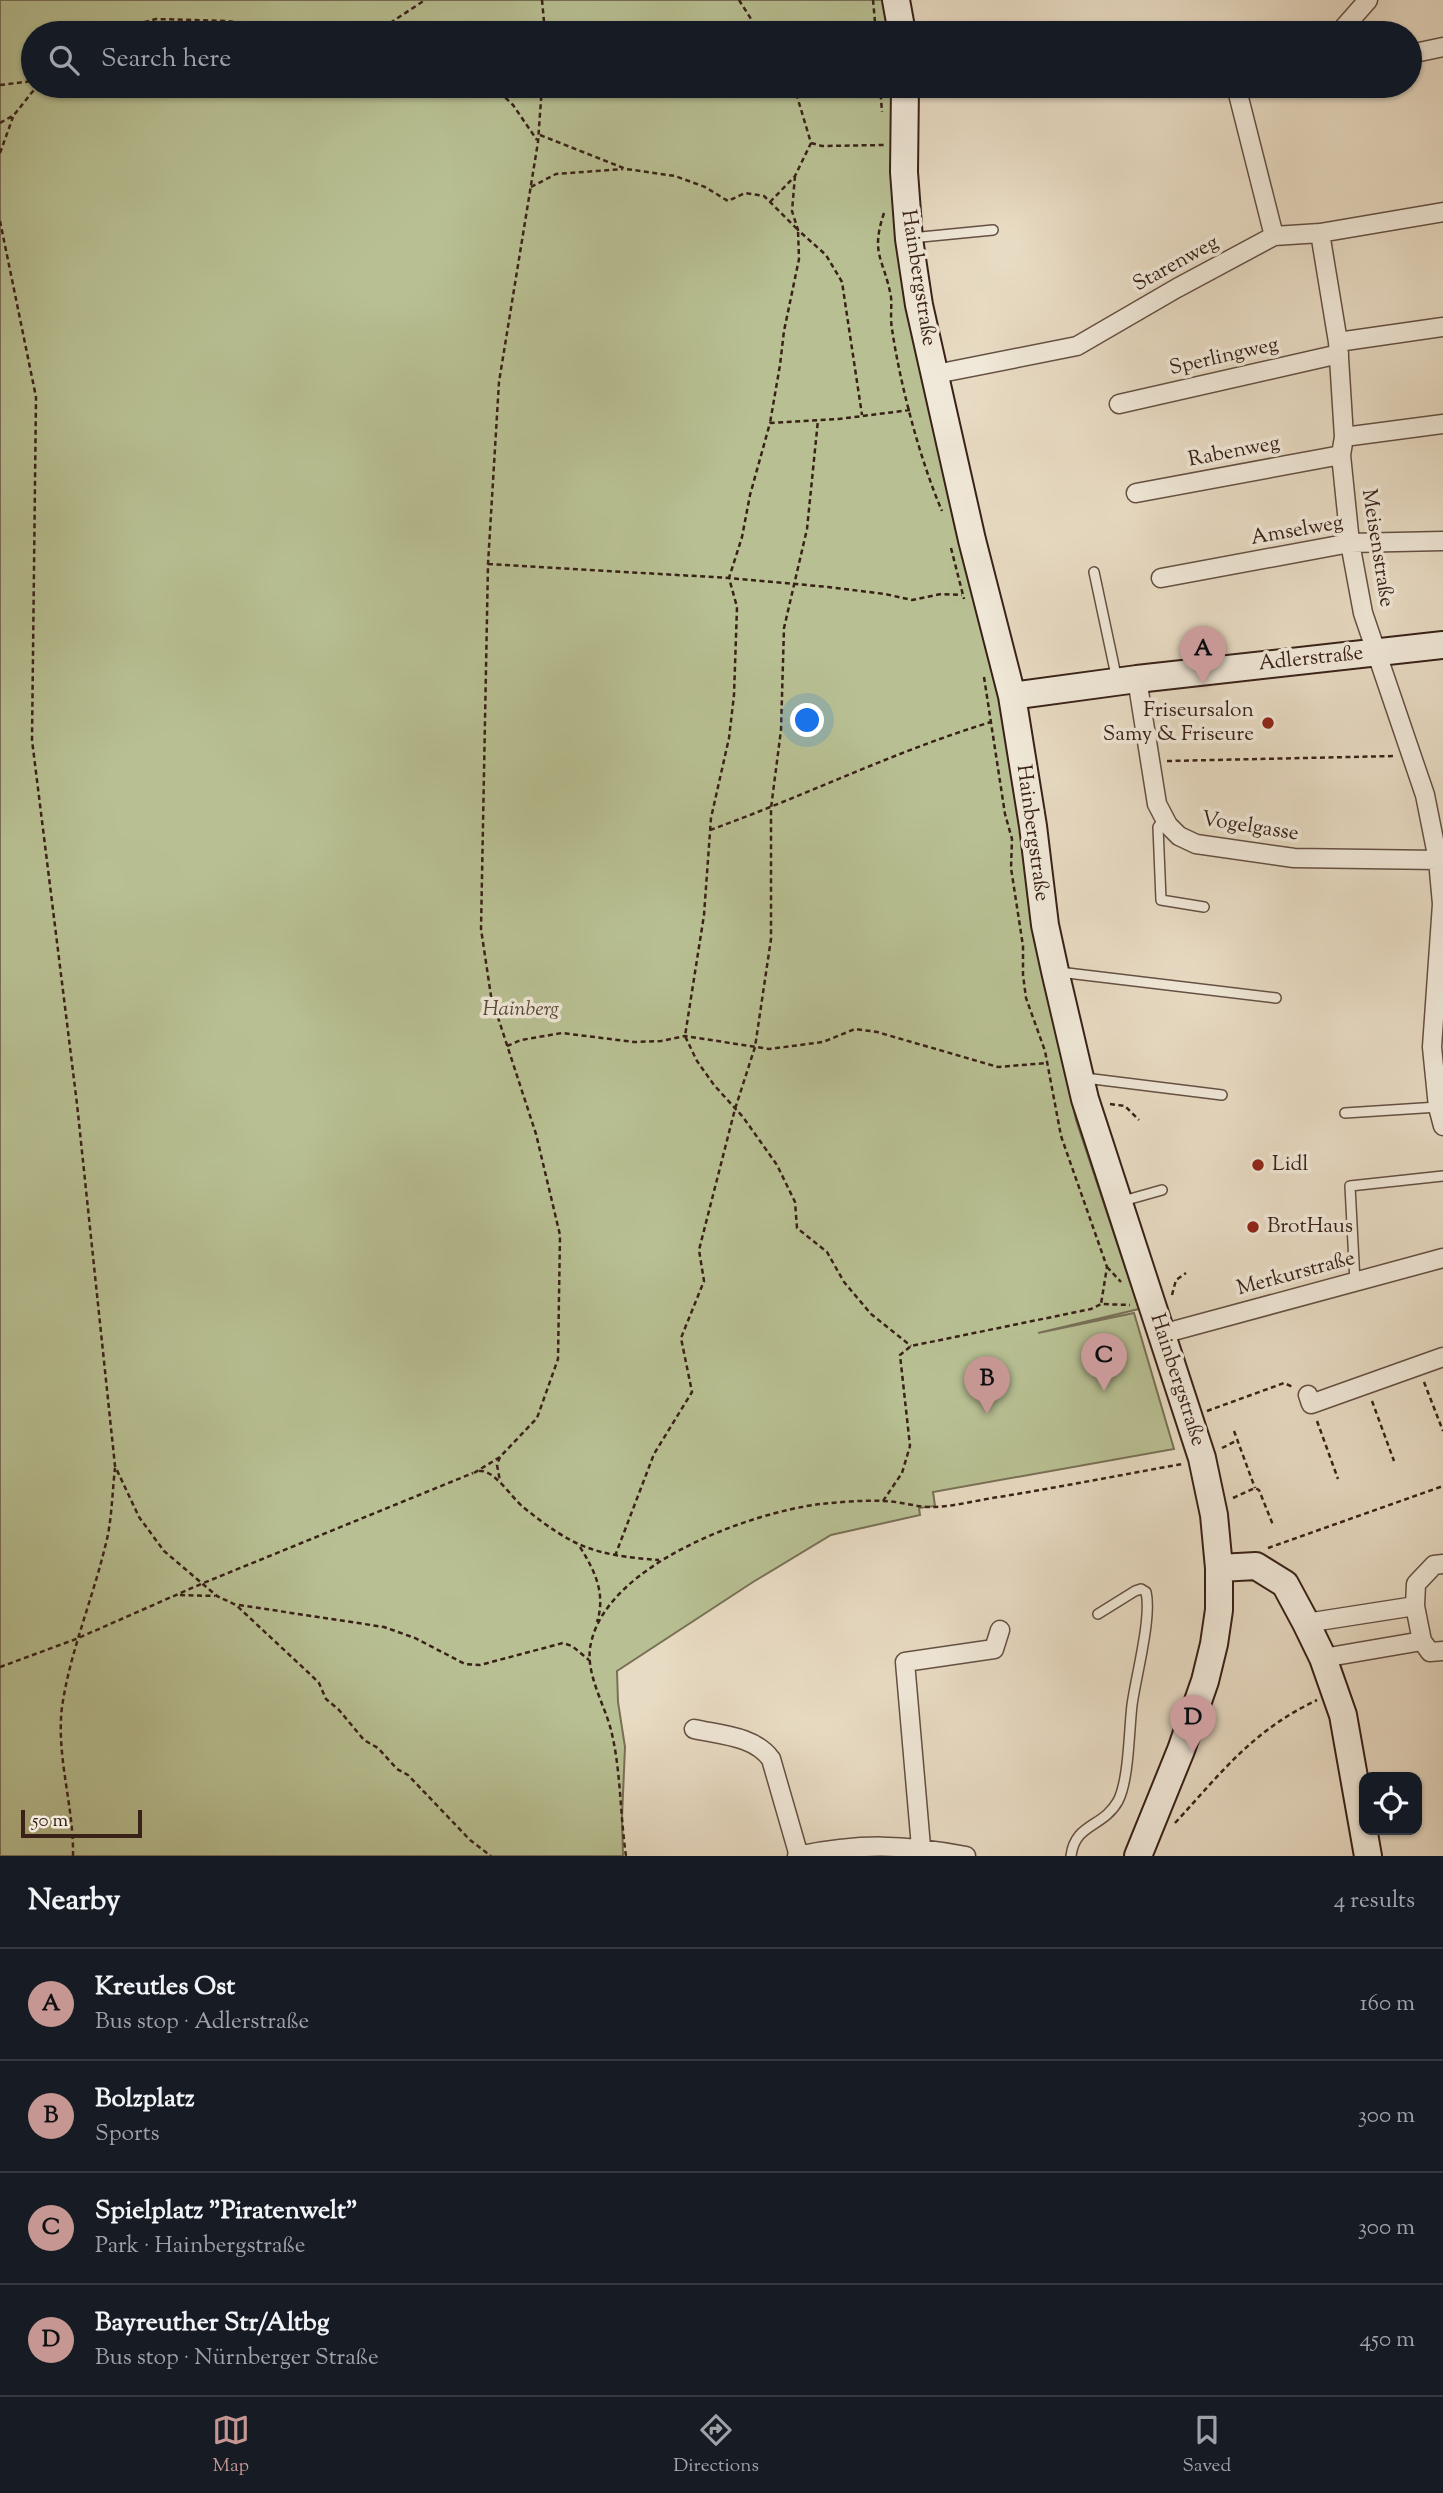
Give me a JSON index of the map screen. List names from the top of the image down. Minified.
{"streets":{"street":["Starenweg","Hainbergstraße","Sperlingweg","Rabenweg","Amselweg","Meisenstraße","Adlerstraße","Vogelgasse","Merkurstraße"]},"crossings":[["Starenweg","Hainbergstraße"],["Starenweg","Meisenstraße"],["Hainbergstraße","Adlerstraße"],["Hainbergstraße","Merkurstraße"],["Sperlingweg","Meisenstraße"],["Rabenweg","Meisenstraße"],["Amselweg","Meisenstraße"],["Meisenstraße","Adlerstraße"],["Meisenstraße","Vogelgasse"]],"parks":["Hainberg"],"places":["Friseursalon Samy & Friseure","Lidl","BrotHaus"],"scale_bar":"50 m","page":{"search":"Search here","pins":["A","C","B","D"],"scale":"50 m","heading":["Nearby","4 results"],"list":[{"mark":"A","name":"Kreutles Ost","note":"Bus stop · Adlerstraße","value":"160 m"},{"mark":"B","name":"Bolzplatz","note":"Sports","value":"300 m"},{"mark":"C","name":"Spielplatz \"Piratenwelt\"","note":"Park · Hainbergstraße","value":"300 m"},{"mark":"D","name":"Bayreuther Str/Altbg","note":"Bus stop · Nürnberger Straße","value":"450 m"}],"nav":["Map","Directions","Saved"]}}
